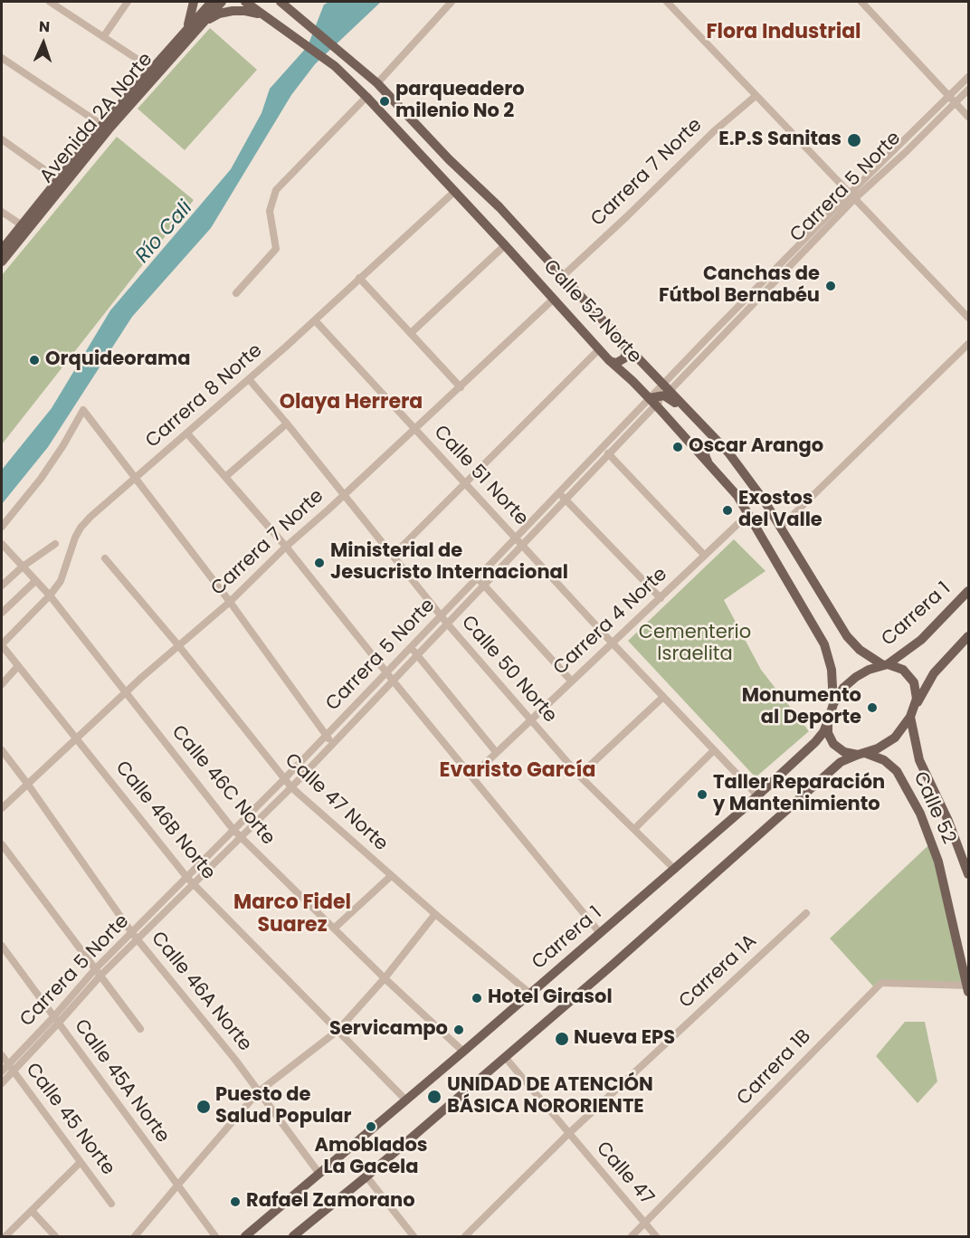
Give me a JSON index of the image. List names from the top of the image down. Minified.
{"streets":{"main road":["Avenida 2A Norte","Calle 52 Norte","Carrera 1","Calle 52"],"street":["Carrera 7 Norte","Carrera 5 Norte","Carrera 8 Norte","Calle 51 Norte","Carrera 4 Norte","Calle 50 Norte","Calle 46C Norte","Calle 47 Norte","Calle 46B Norte","Carrera 1A","Calle 46A Norte","Carrera 1B","Calle 45A Norte","Calle 45 Norte","Calle 47"]},"crossings":[["Carrera 7 Norte","Calle 52 Norte"],["Carrera 7 Norte","Calle 51 Norte"],["Carrera 7 Norte","Calle 50 Norte"],["Carrera 7 Norte","Calle 46C Norte"],["Carrera 7 Norte","Calle 47 Norte"],["Carrera 7 Norte","Calle 46B Norte"],["Carrera 7 Norte","Calle 46A Norte"],["Carrera 5 Norte","Calle 52 Norte"],["Carrera 5 Norte","Calle 51 Norte"],["Carrera 5 Norte","Calle 50 Norte"],["Carrera 5 Norte","Calle 46C Norte"],["Carrera 5 Norte","Calle 47 Norte"],["Carrera 5 Norte","Calle 46B Norte"],["Carrera 5 Norte","Calle 46A Norte"],["Carrera 5 Norte","Calle 45A Norte"],["Carrera 5 Norte","Calle 45 Norte"],["Calle 52 Norte","Carrera 8 Norte"],["Calle 52 Norte","Carrera 1"],["Calle 52 Norte","Carrera 4 Norte"],["Calle 52 Norte","Calle 52"],["Carrera 8 Norte","Calle 51 Norte"],["Carrera 8 Norte","Calle 50 Norte"],["Carrera 8 Norte","Calle 46C Norte"],["Carrera 8 Norte","Calle 46B Norte"],["Calle 51 Norte","Carrera 1"],["Calle 51 Norte","Carrera 4 Norte"],["Carrera 1","Calle 50 Norte"],["Carrera 1","Calle 46C Norte"],["Carrera 1","Calle 47 Norte"],["Carrera 1","Calle 52"],["Carrera 1","Calle 46B Norte"],["Carrera 1","Calle 46A Norte"],["Carrera 4 Norte","Calle 50 Norte"],["Calle 52","Carrera 1B"],["Carrera 1A","Calle 47"],["Carrera 1B","Calle 47"]],"districts":["Flora Industrial","Olaya Herrera","Evaristo García","Marco Fidel Suarez"],"water":["Río Cali"],"parks":["Cementerio Israelita"],"places":["parqueadero milenio No 2","E.P.S Sanitas","Canchas de Fútbol Bernabéu","Orquideorama","Oscar Arango","Exostos del Valle","Ministerial de Jesucristo Internacional","Monumento al Deporte","Taller Reparación y Mantenimiento","Hotel Girasol","Servicampo","Nueva EPS","UNIDAD DE ATENCIÓN BÁSICA NORORIENTE","Puesto de Salud Popular","Amoblados La Gacela","Rafael Zamorano"],"north":"top"}
